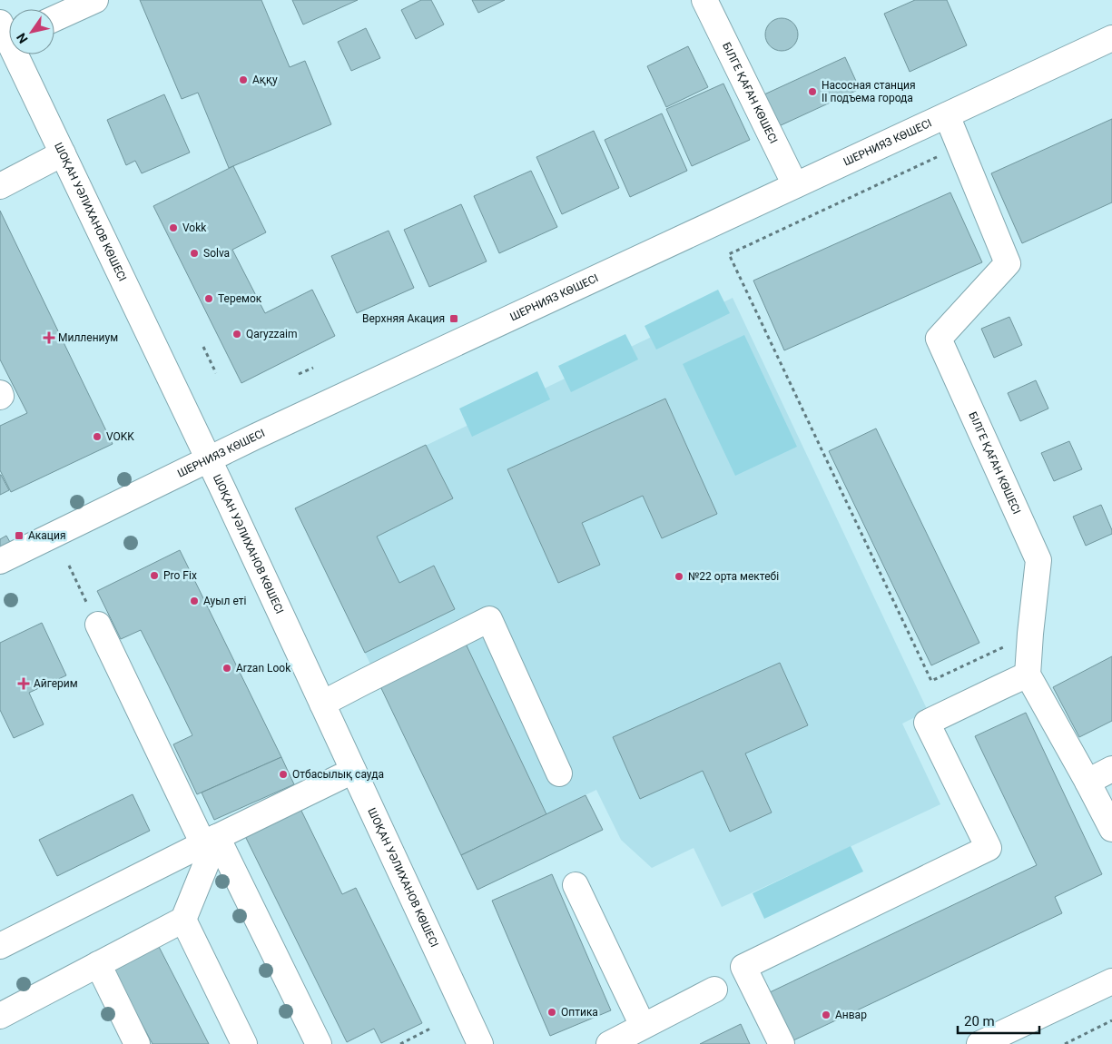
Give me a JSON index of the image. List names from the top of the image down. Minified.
{"streets":{"street":["БІЛГЕ ҚАҒАН КӨШЕСІ","ШЕРНИЯЗ КӨШЕСІ","ШОҚАН УӘЛИХАНОВ КӨШЕСІ"]},"crossings":[["БІЛГЕ ҚАҒАН КӨШЕСІ","ШЕРНИЯЗ КӨШЕСІ"],["ШЕРНИЯЗ КӨШЕСІ","ШОҚАН УӘЛИХАНОВ КӨШЕСІ"]],"places":{"other":["Аққу","Насосная станция II подъема города","Vokk","Solva","Теремок","Qaryzzaim","VOKK","Pro Fix","№22 орта мектебі","Ауыл еті","Arzan Look","Отбасылық сауда","Оптика","Анвар"],"transit":["Верхняя Акация","Акация"],"health":["Миллениум","Айгерим"]},"scale_bar":"20 m","north":"bottom left"}
